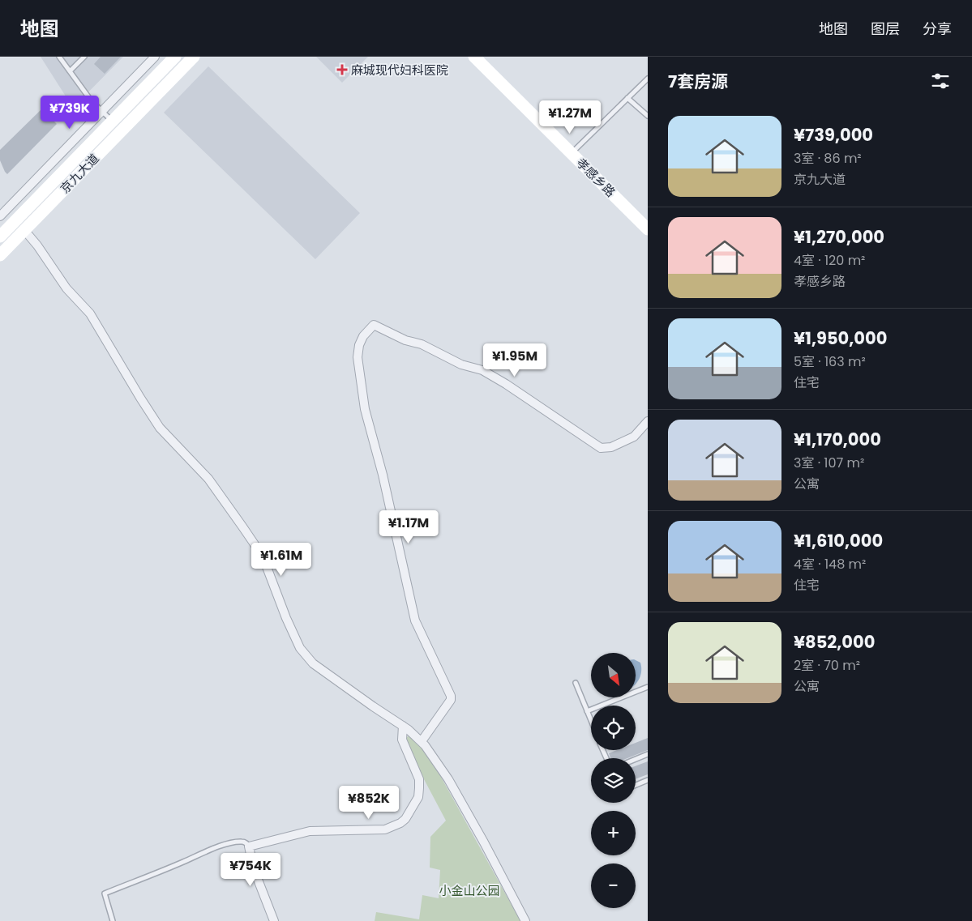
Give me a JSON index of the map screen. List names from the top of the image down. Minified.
{"streets":{"street":["京九大道","孝感乡路"]},"parks":["小金山公园"],"places":{"health":["麻城现代妇科医院"]},"north":"bottom right","page":{"header":"地图","nav":["地图","图层","分享"],"heading":"7套房源","price":["¥739K","¥1.27M","¥1.95M","¥1.17M","¥1.61M","¥852K","¥754K"],"list":[{"name":"¥739,000","note":"3室 · 86 m² · 京九大道"},{"name":"¥1,270,000","note":"4室 · 120 m² · 孝感乡路"},{"name":"¥1,950,000","note":"5室 · 163 m² · 住宅"},{"name":"¥1,170,000","note":"3室 · 107 m² · 公寓"},{"name":"¥1,610,000","note":"4室 · 148 m² · 住宅"},{"name":"¥852,000","note":"2室 · 70 m² · 公寓"}],"map_buttons":["+","−"]}}
